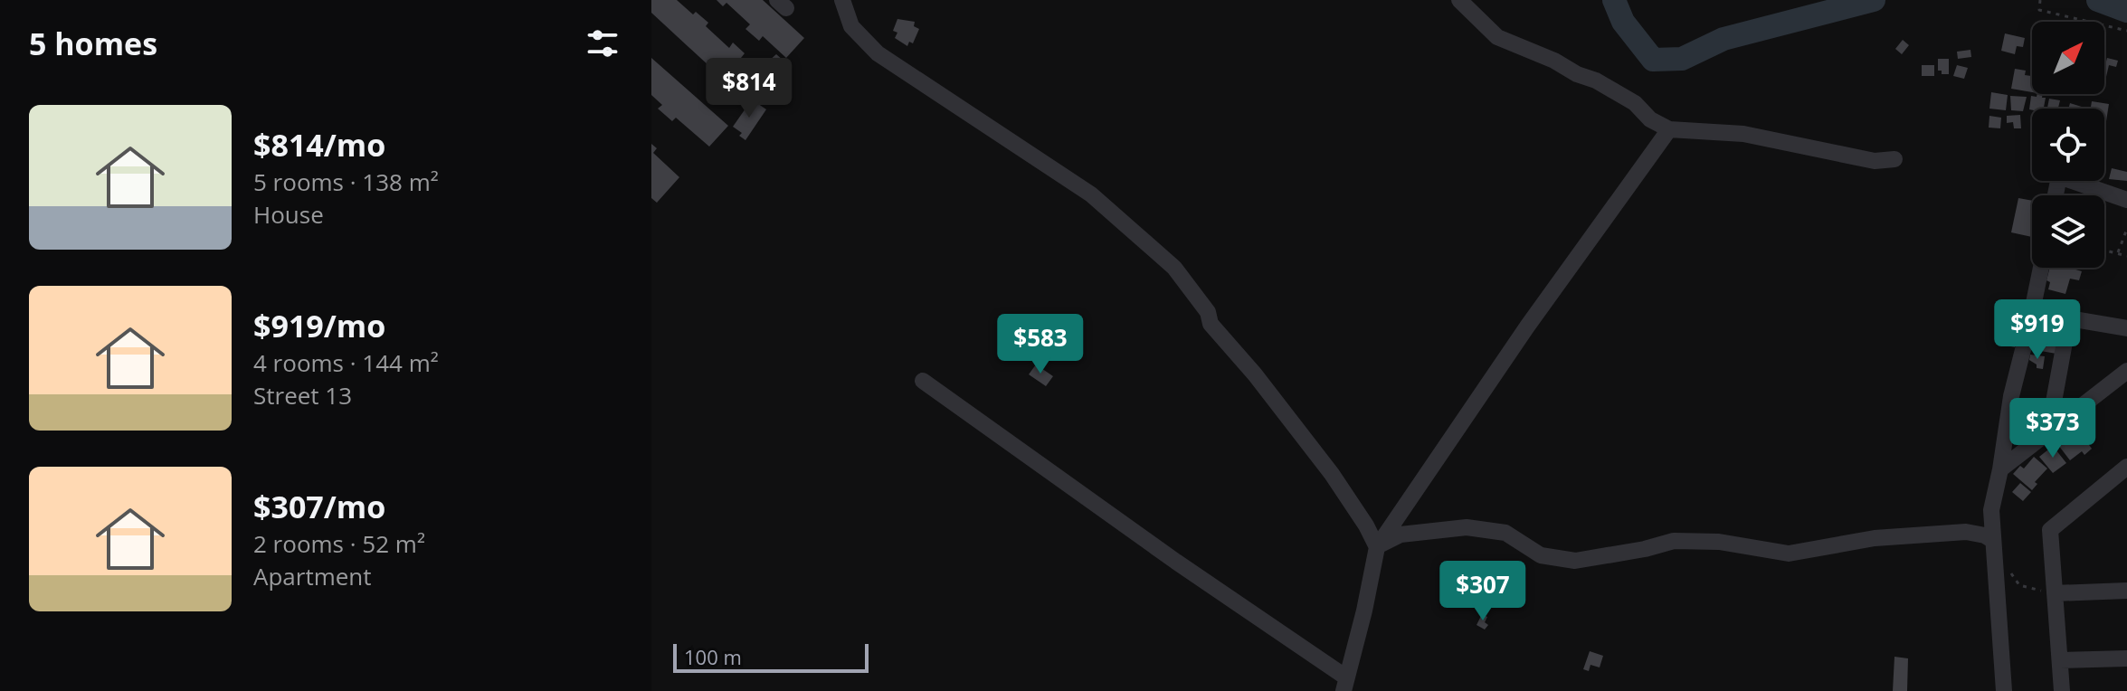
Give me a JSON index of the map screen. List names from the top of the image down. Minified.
{"scale_bar":"100 m","north":"top right","page":{"heading":"5 homes","price":["$814","$919","$583","$373","$307"],"list":[{"name":"$814/mo","note":"5 rooms · 138 m² · House"},{"name":"$919/mo","note":"4 rooms · 144 m² · Street 13"},{"name":"$307/mo","note":"2 rooms · 52 m² · Apartment"}],"scale":"100 m"}}
